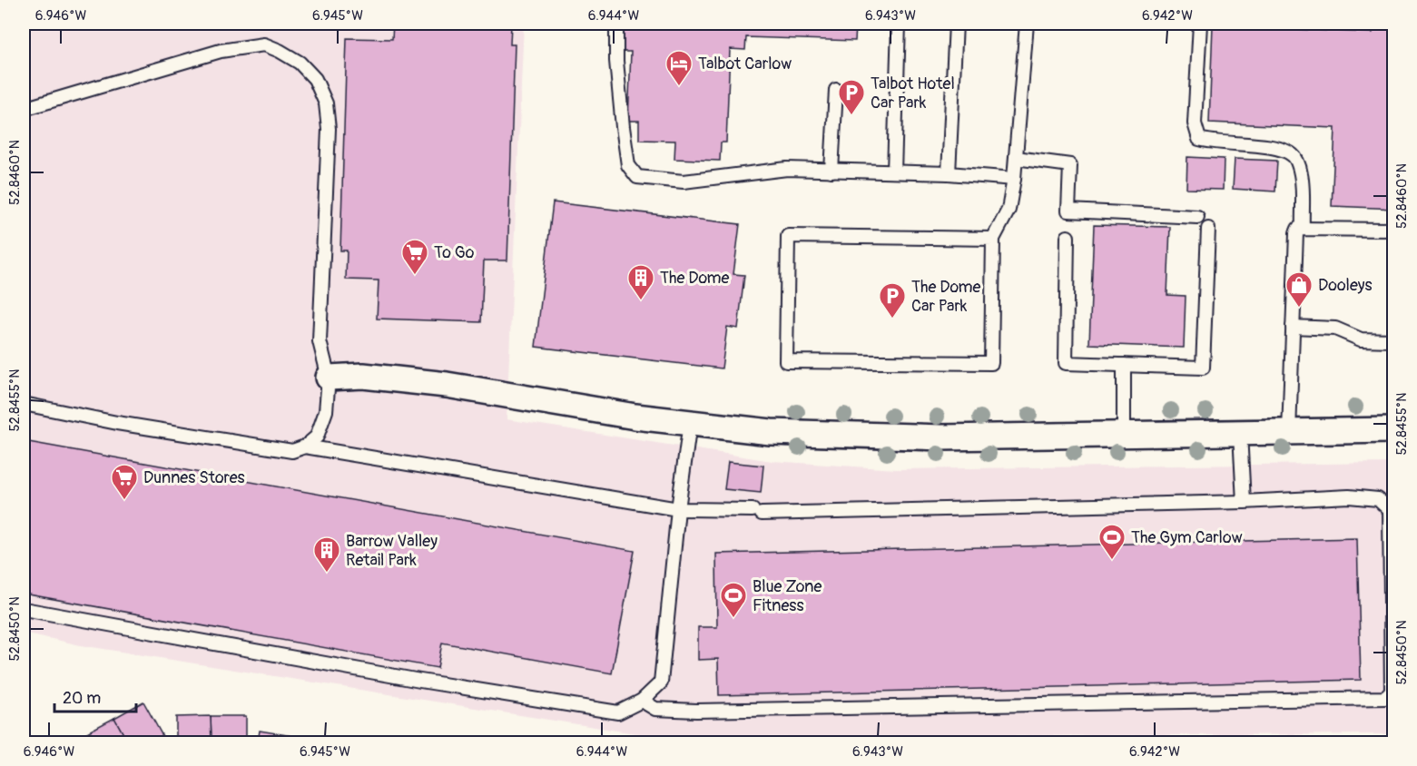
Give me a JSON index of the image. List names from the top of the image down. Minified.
{"places":{"hotel":["Talbot Carlow"],"parking":["Talbot Hotel Car Park","The Dome Car Park"],"supermarket":["To Go","Dunnes Stores"],"building":["The Dome","Barrow Valley Retail Park"],"shop":["Dooleys"],"sports":["The Gym Carlow","Blue Zone Fitness"]},"scale_bar":"20 m","coordinates":["6.946°W","6.945°W","6.944°W","6.943°W","6.942°W","52.8460°N","52.8455°N","52.8450°N"]}
